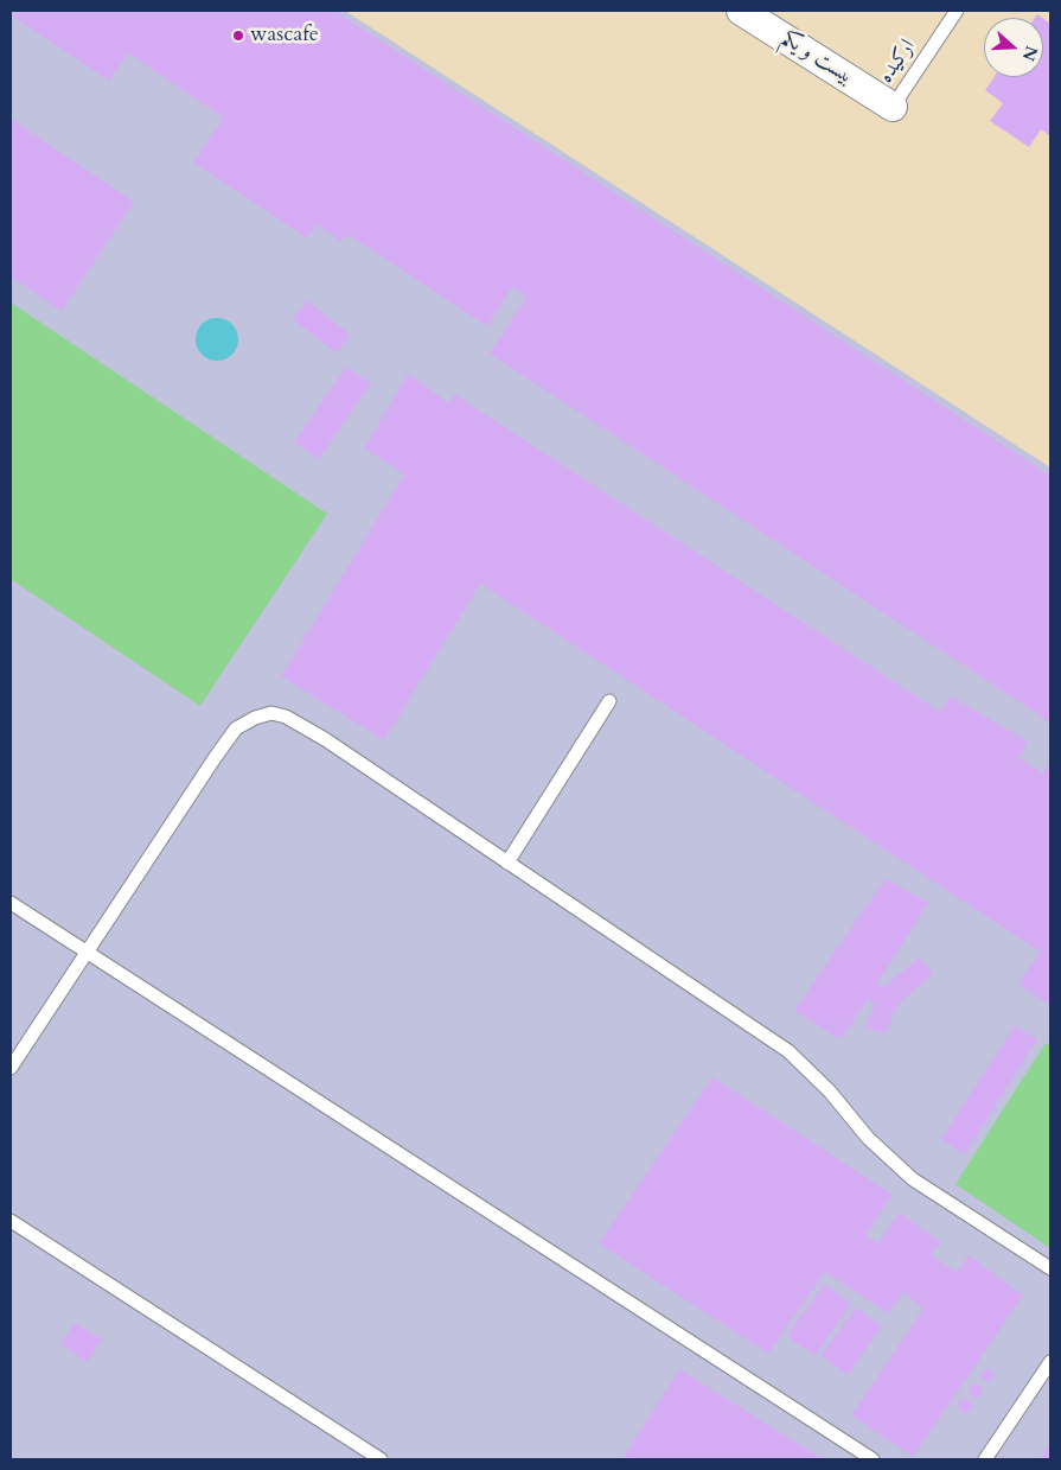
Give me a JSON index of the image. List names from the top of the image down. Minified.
{"streets":{"street":["بیست و یکم"],"lane":["ارکیده"]},"crossings":[["بیست و یکم","ارکیده"]],"places":["wascafe"],"north":"right"}
